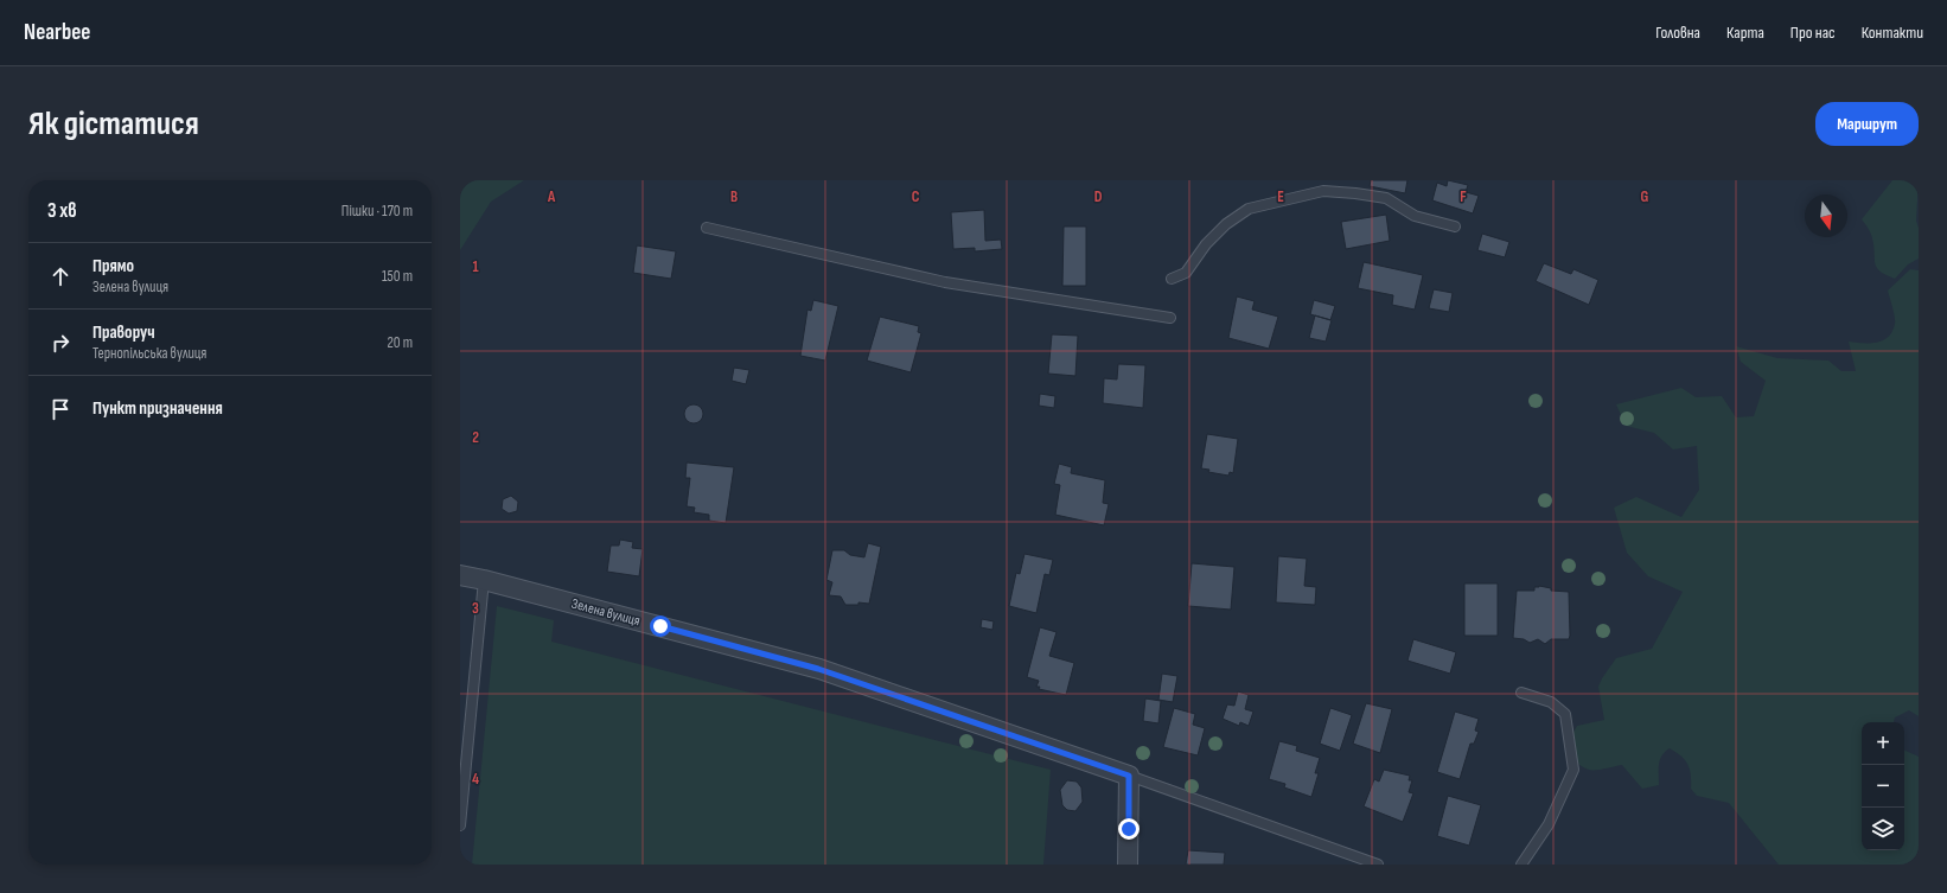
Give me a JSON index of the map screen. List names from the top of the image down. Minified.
{"streets":{"street":["Зелена вулиця"]},"north":"bottom","page":{"header":"Nearbee","nav":["Головна","Карта","Про нас","Контакти"],"buttons":"Маршрут","title":"Як дістатися","heading":["3 хв","Пішки · 170 m"],"list":[["Прямо","Зелена вулиця","150 m"],["Праворуч","Тернопільська вулиця","20 m"],"Пункт призначення"],"map_buttons":["+","−"]},"grid":{"columns":["A","B","C","D","E","F","G"],"rows":["1","2","3","4"]}}
